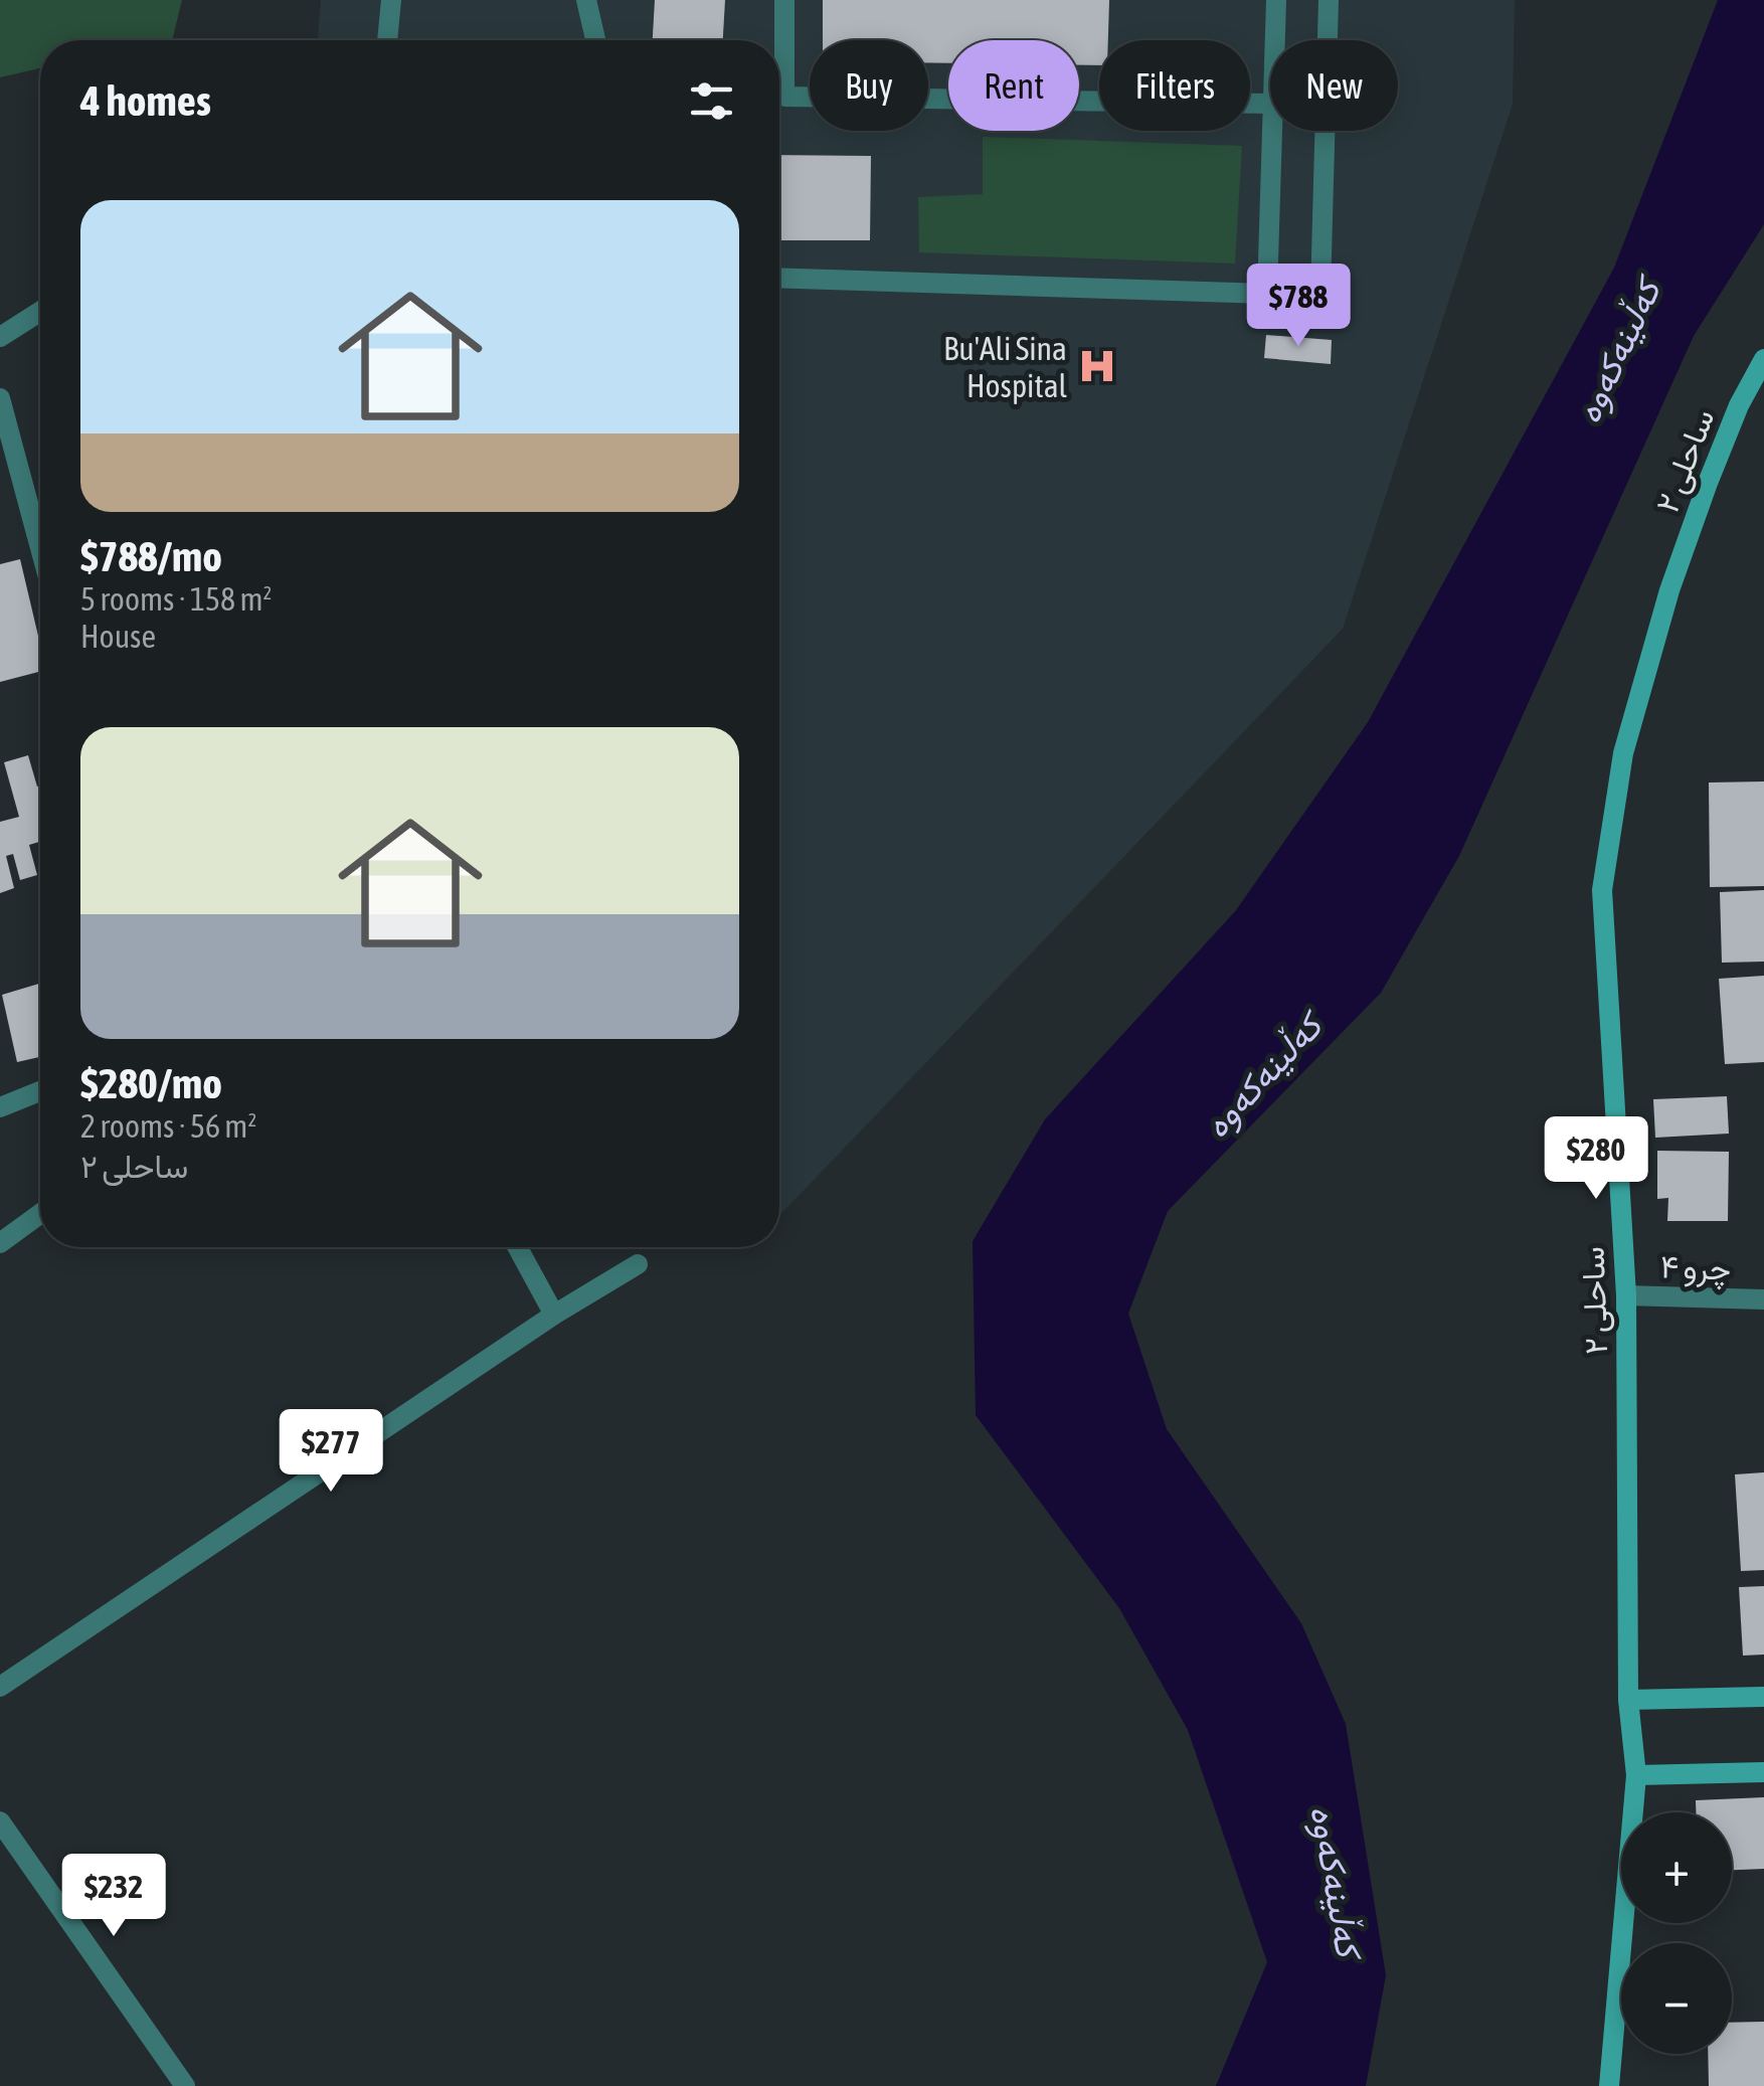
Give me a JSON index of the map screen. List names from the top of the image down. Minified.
{"streets":{"street":["ساحلی ۲","چرو ۴"]},"crossings":[["ساحلی ۲","چرو ۴"]],"water":["کەڵینەکەوە"],"places":{"hospital":["Bu'Ali Sina Hospital"]},"page":{"chip":["Buy","Rent","Filters","New"],"heading":"4 homes","list":[{"name":"$788/mo","note":"5 rooms · 158 m² · House"},{"name":"$280/mo","note":"2 rooms · 56 m² · ساحلی ۲"}],"price":["$788","$280","$277","$232"],"map_buttons":["+","−"]}}
